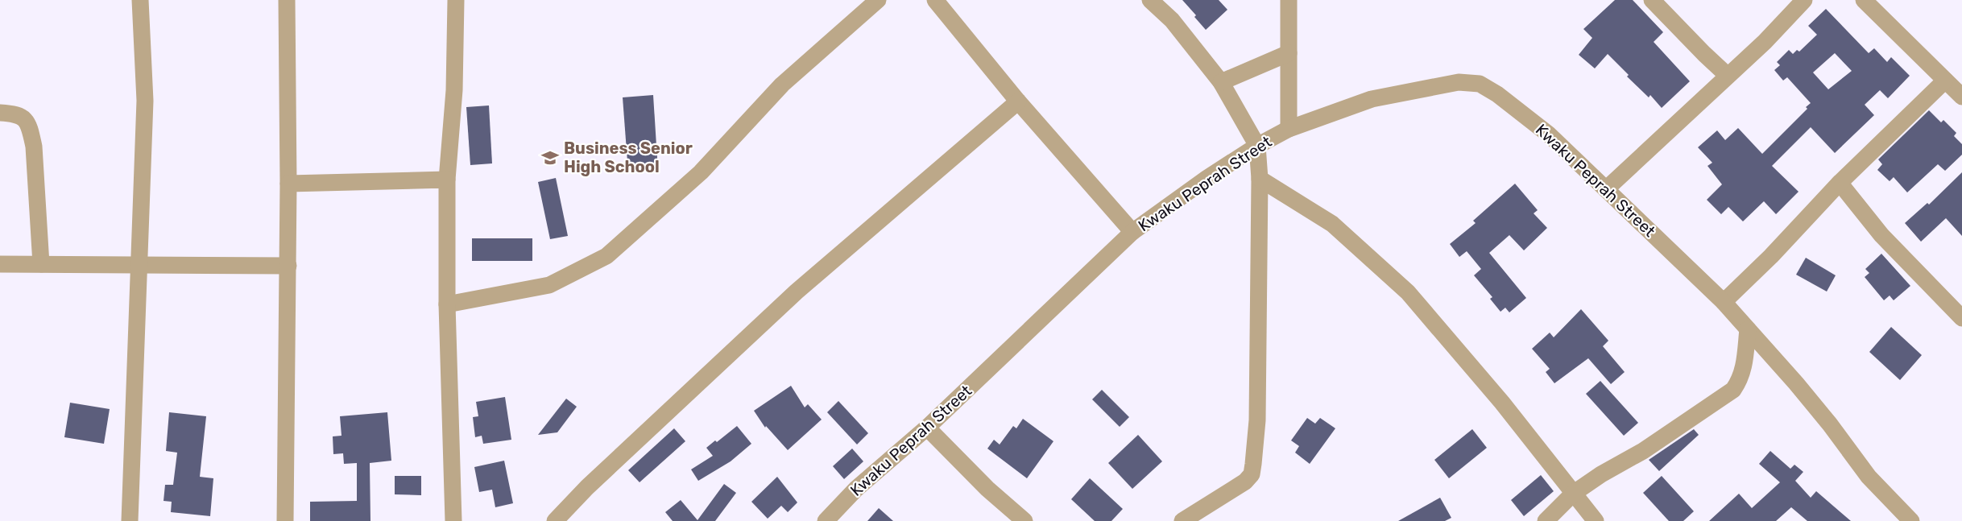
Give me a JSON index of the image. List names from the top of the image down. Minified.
{"streets":{"street":["Kwaku Peprah Street"]},"places":{"school or university":["Business Senior High School"]}}
